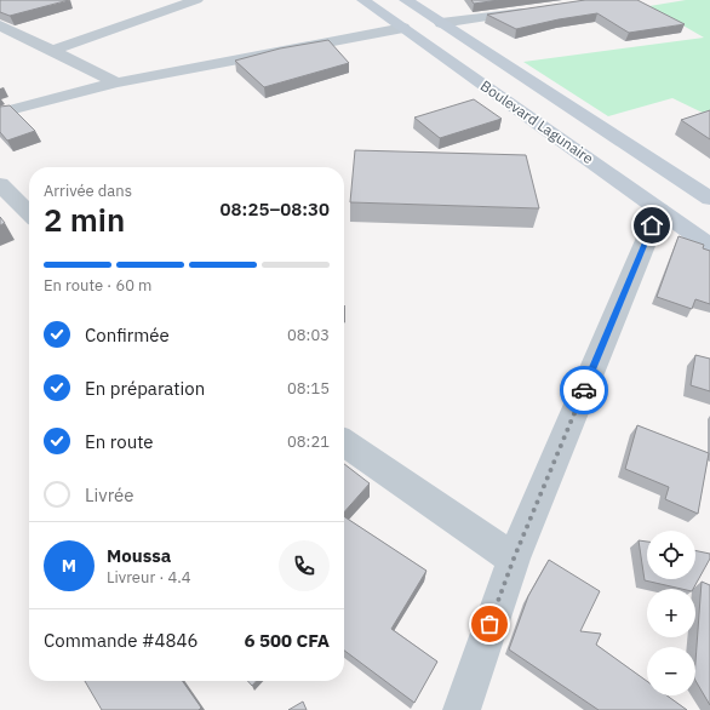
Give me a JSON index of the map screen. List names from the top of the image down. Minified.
{"streets":{"main road":["Boulevard Lagunaire"]},"page":{"heading":["2 min","Arrivée dans","08:25–08:30"],"panel":["Moussa","Livreur · 4.4","Commande #4846","6 500 CFA"],"bar":"En route · 60 m","list":[["Confirmée","08:03"],["En préparation","08:15"],["En route","08:21"],"Livrée"],"map_buttons":["+","−"],"round":"M"}}
